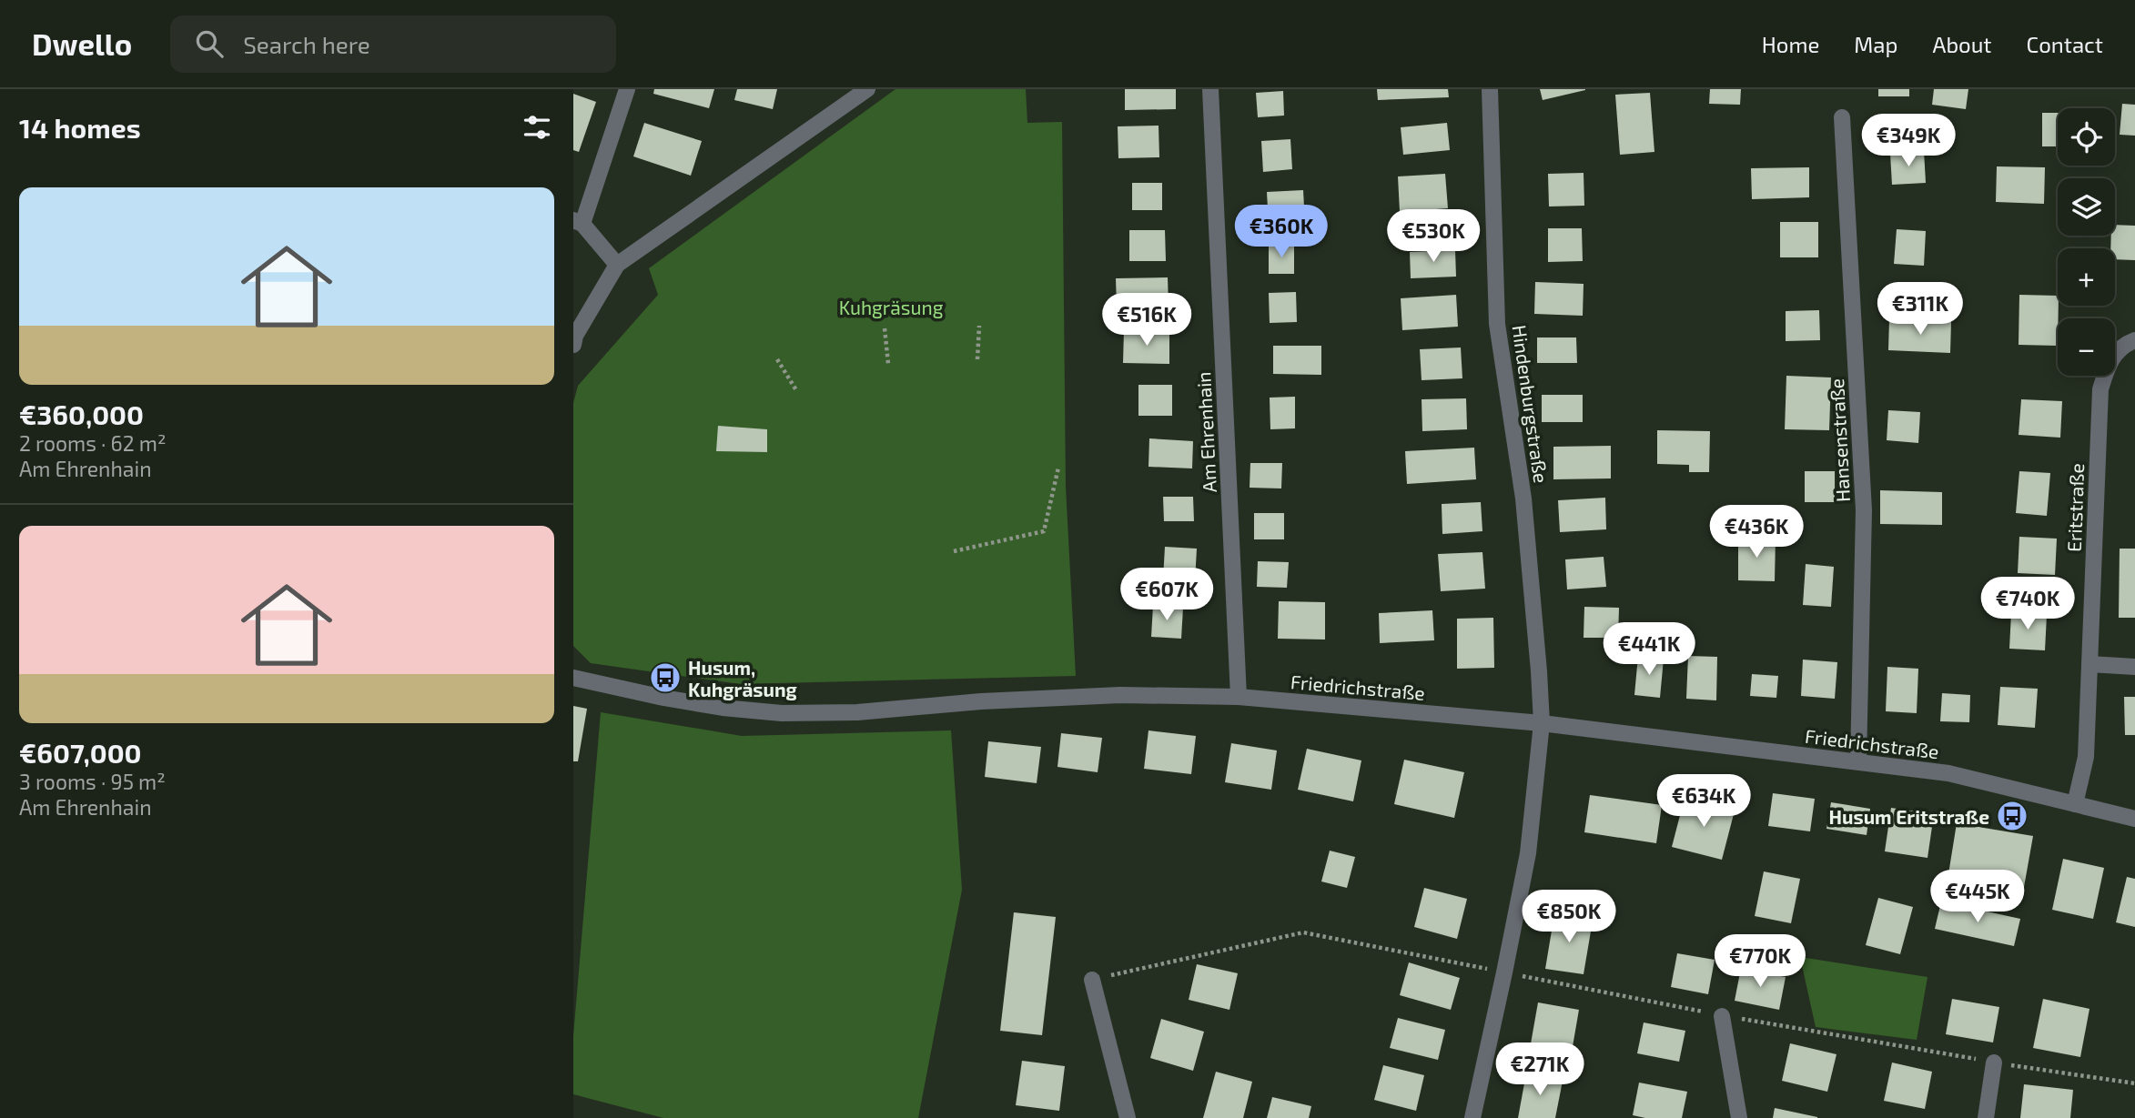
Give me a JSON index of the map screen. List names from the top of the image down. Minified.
{"streets":{"street":["Hindenburgstraße","Am Ehrenhain","Hansenstraße","Eritstraße","Friedrichstraße"]},"crossings":[["Hindenburgstraße","Friedrichstraße"],["Am Ehrenhain","Friedrichstraße"],["Hansenstraße","Friedrichstraße"],["Eritstraße","Friedrichstraße"]],"parks":["Kuhgräsung"],"places":{"bus stop":["Husum, Kuhgräsung","Husum Eritstraße"]},"page":{"header":"Dwello","search":"Search here","nav":["Home","Map","About","Contact"],"heading":"14 homes","map_buttons":["+","−"],"price":["€349K","€360K","€530K","€311K","€516K","€436K","€607K","€740K","€441K","€634K","€445K","€850K","€770K","€271K"],"list":[{"name":"€360,000","note":"2 rooms · 62 m² · Am Ehrenhain"},{"name":"€607,000","note":"3 rooms · 95 m² · Am Ehrenhain"}]}}
